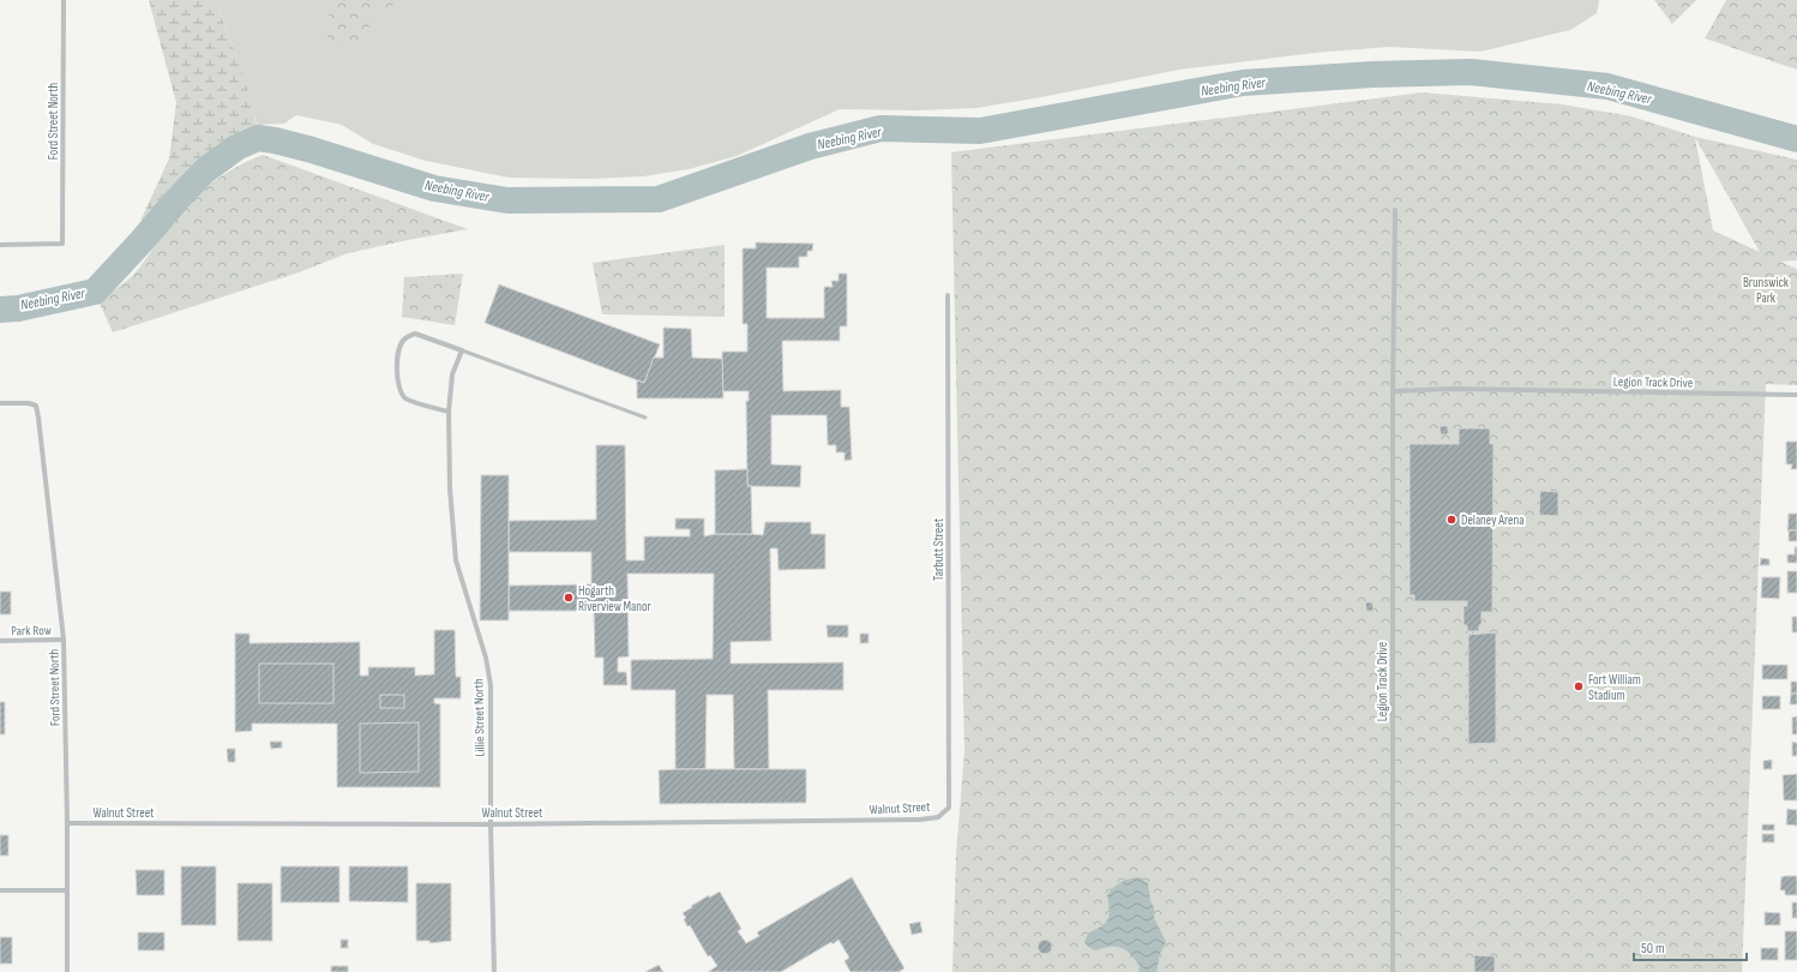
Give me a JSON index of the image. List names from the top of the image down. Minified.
{"streets":{"street":["Ford Street North","Legion Track Drive","Tarbutt Street","Park Row","Lillie Street North","Walnut Street"]},"crossings":[["Ford Street North","Park Row"],["Ford Street North","Walnut Street"],["Tarbutt Street","Walnut Street"],["Lillie Street North","Walnut Street"]],"water":["Neebing River"],"parks":["Brunswick Park"],"places":["Delaney Arena","Hogarth Riverview Manor","Fort William Stadium"],"scale_bar":"50 m"}
